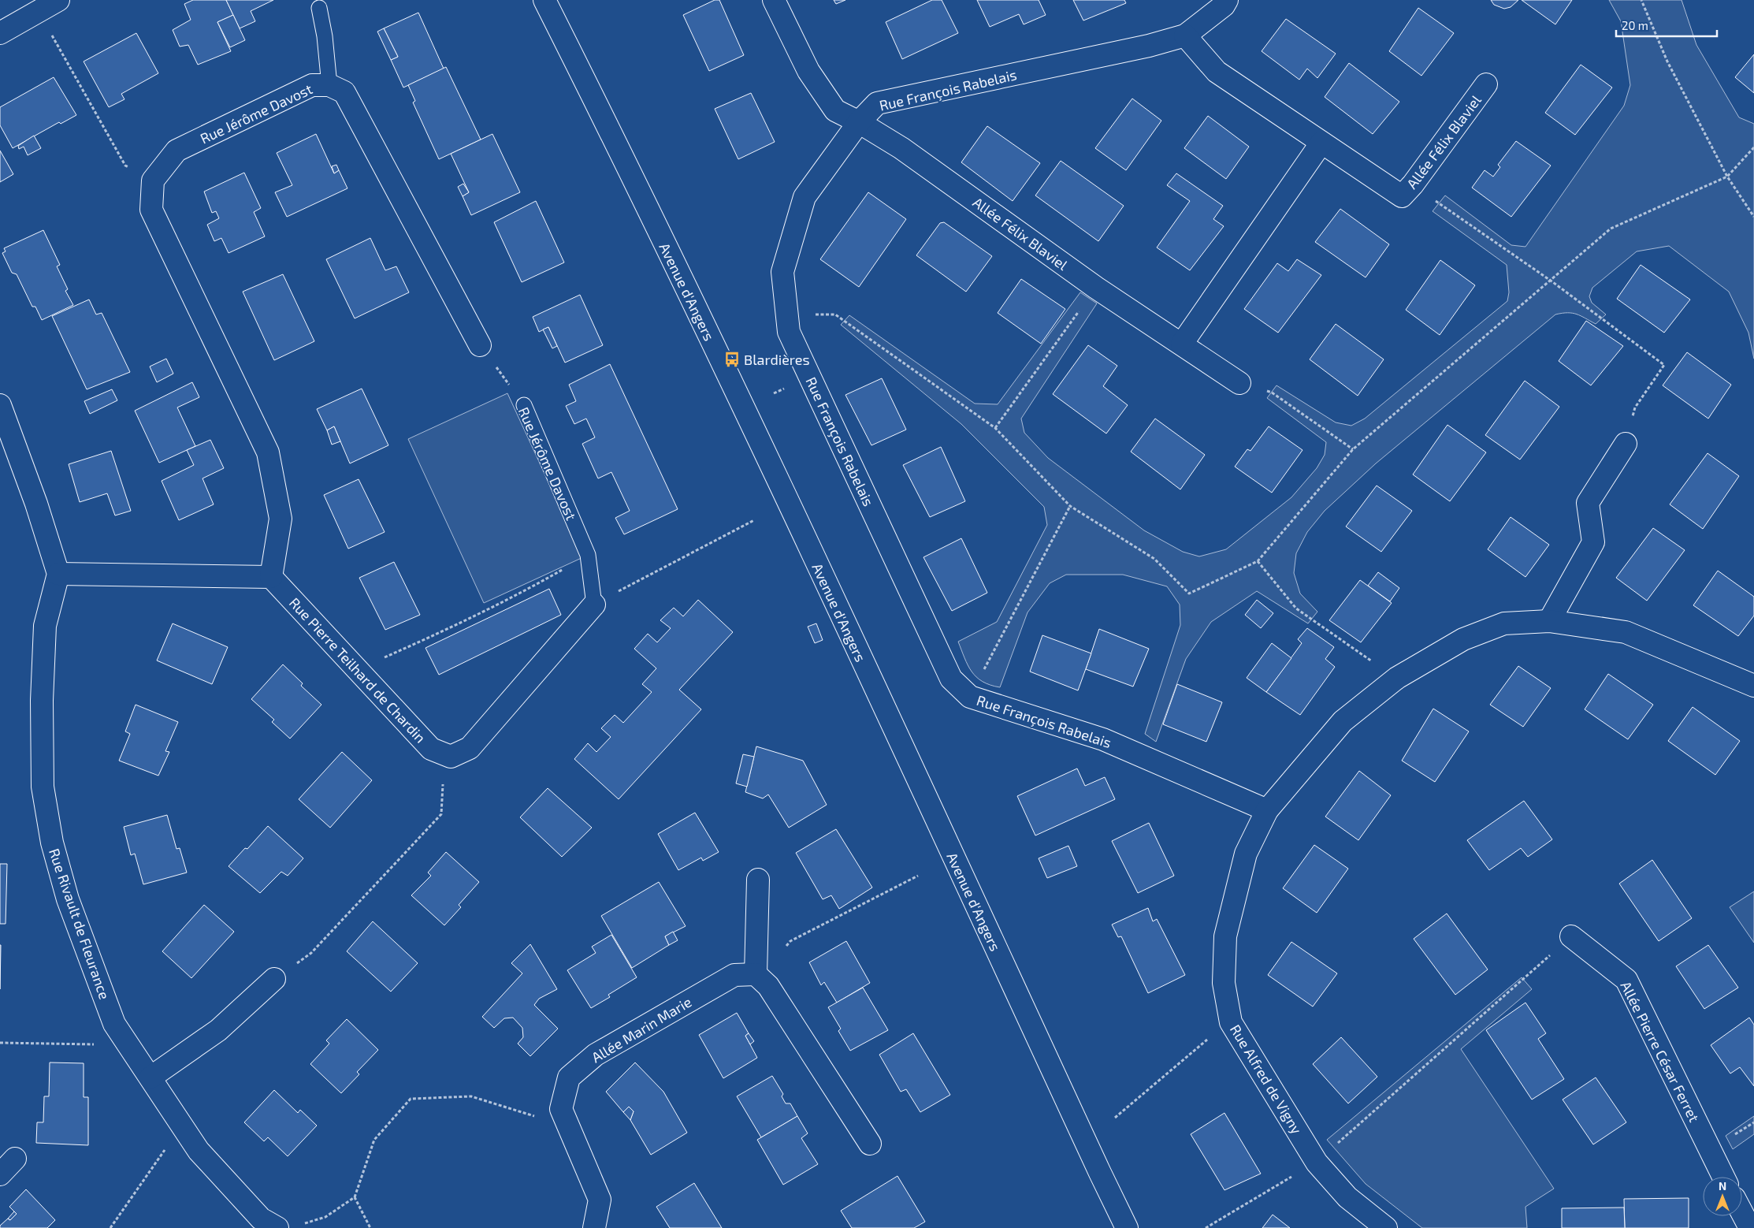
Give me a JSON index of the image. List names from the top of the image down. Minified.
{"streets":{"street":["Rue François Rabelais","Rue Jérôme Davost","Allée Félix Blaviel","Avenue d'Angers","Rue Pierre Teilhard de Chardin","Rue Rivault de Fleurance","Allée Marin Marie","Allée Pierre César Ferret","Rue Alfred de Vigny"]},"crossings":[["Rue François Rabelais","Allée Félix Blaviel"],["Rue François Rabelais","Rue Alfred de Vigny"]],"places":{"bus stop":["Blardières"]},"scale_bar":"20 m","north":"top"}
